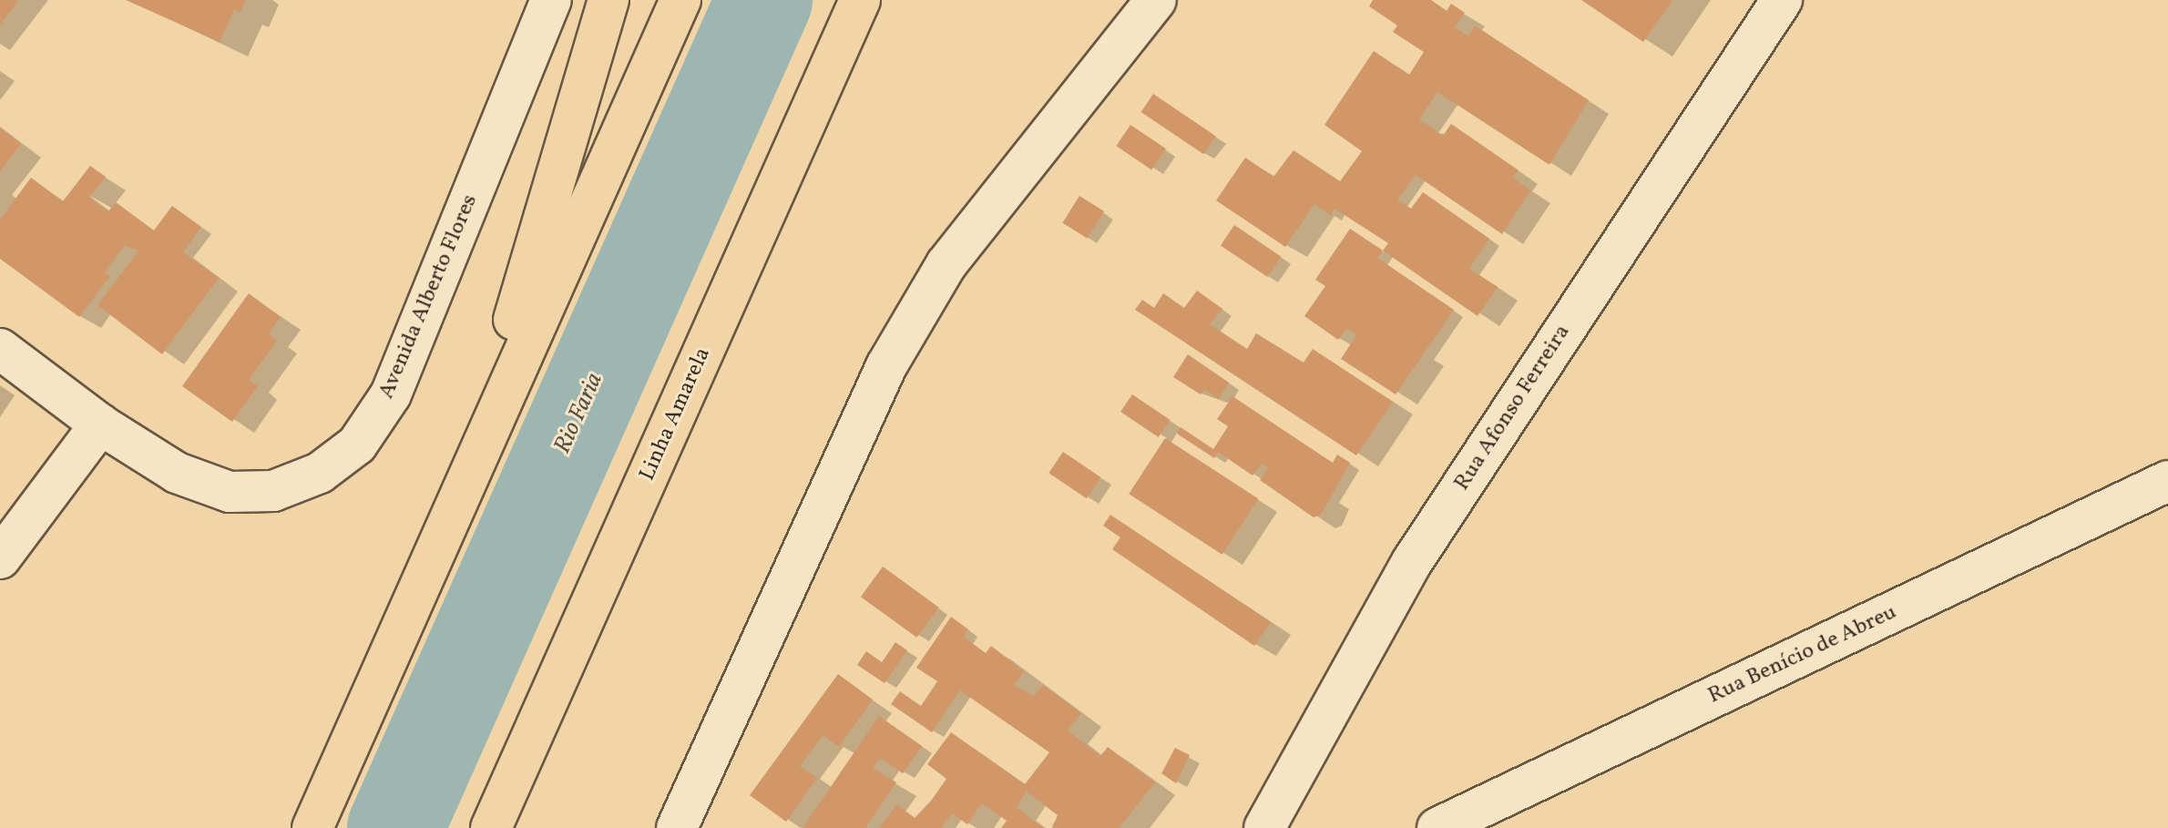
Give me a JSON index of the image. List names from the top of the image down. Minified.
{"streets":{"highway":["Linha Amarela"],"street":["Avenida Alberto Flores","Rua Afonso Ferreira","Rua Benício de Abreu"]},"water":["Rio Faria"]}
